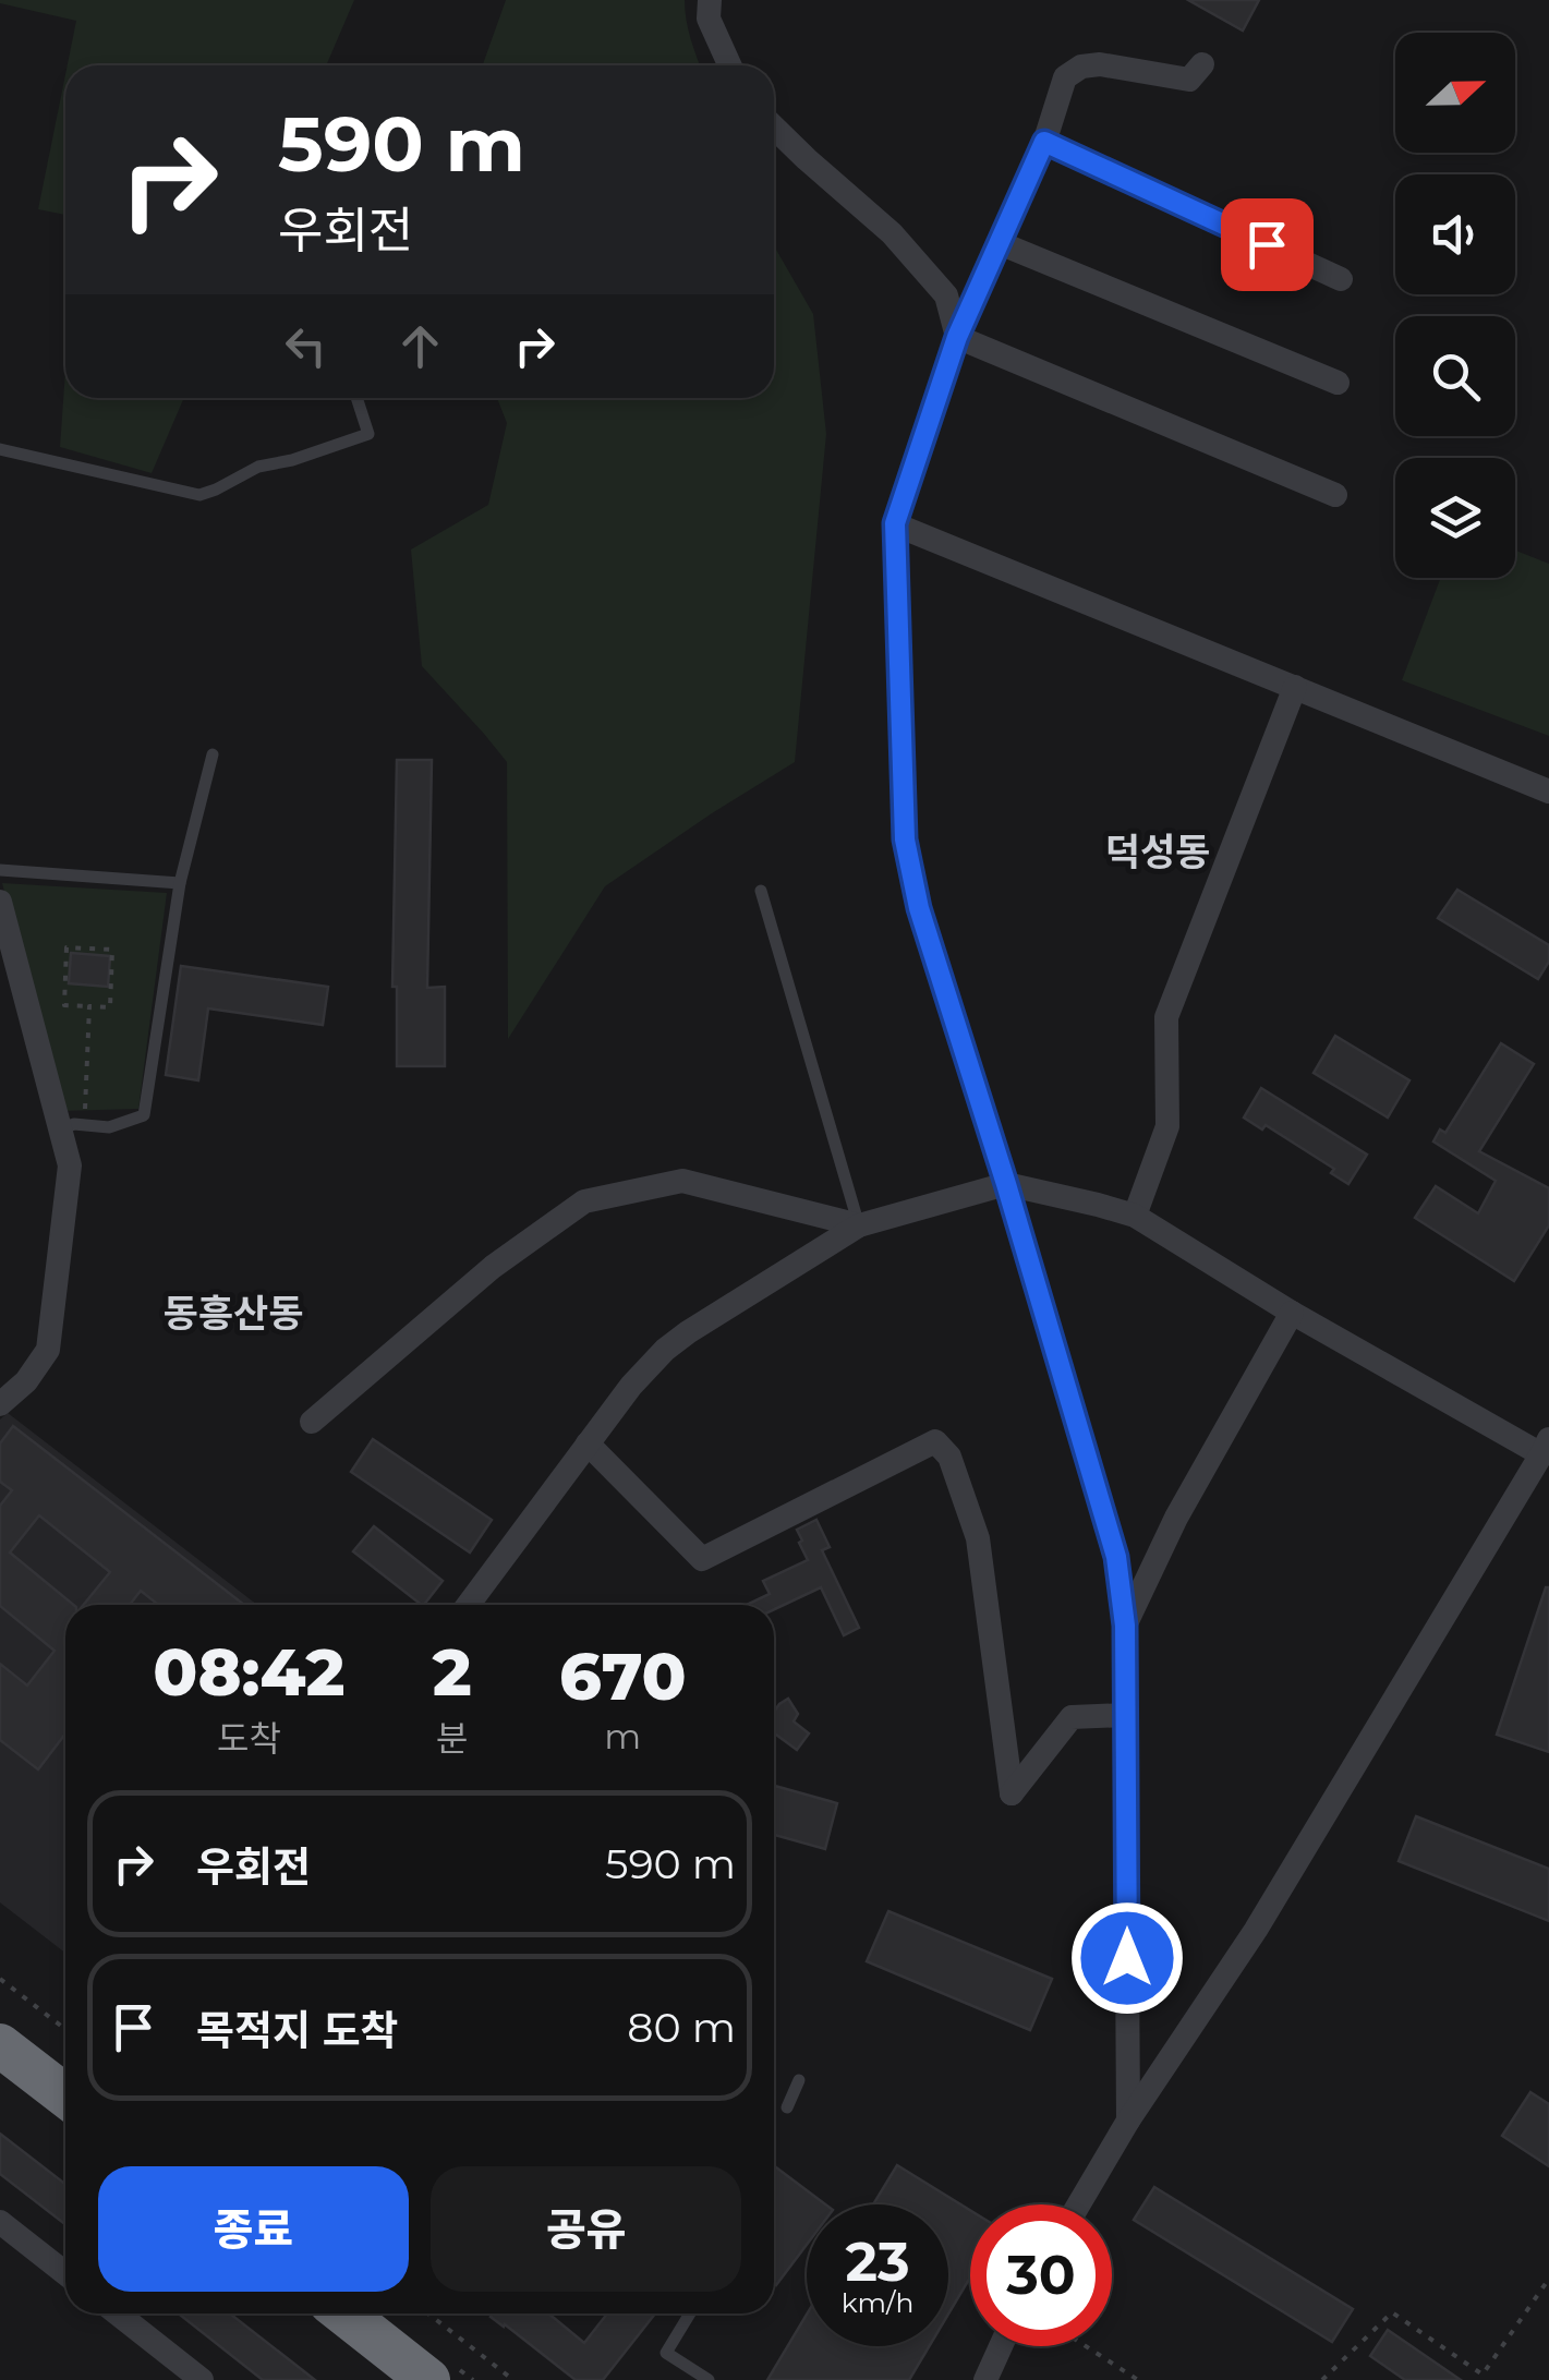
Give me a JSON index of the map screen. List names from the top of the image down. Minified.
{"districts":["덕성동","동흥산동"],"north":"right","page":{"turn":["590 m","우회전"],"eta":["08:42","도착","2","분","670","m"],"list":[{"name":"우회전","value":"590 m"},{"name":"목적지 도착","value":"80 m"}],"buttons":["종료","공유"],"speed":"23 km/h","limit":"30"}}
